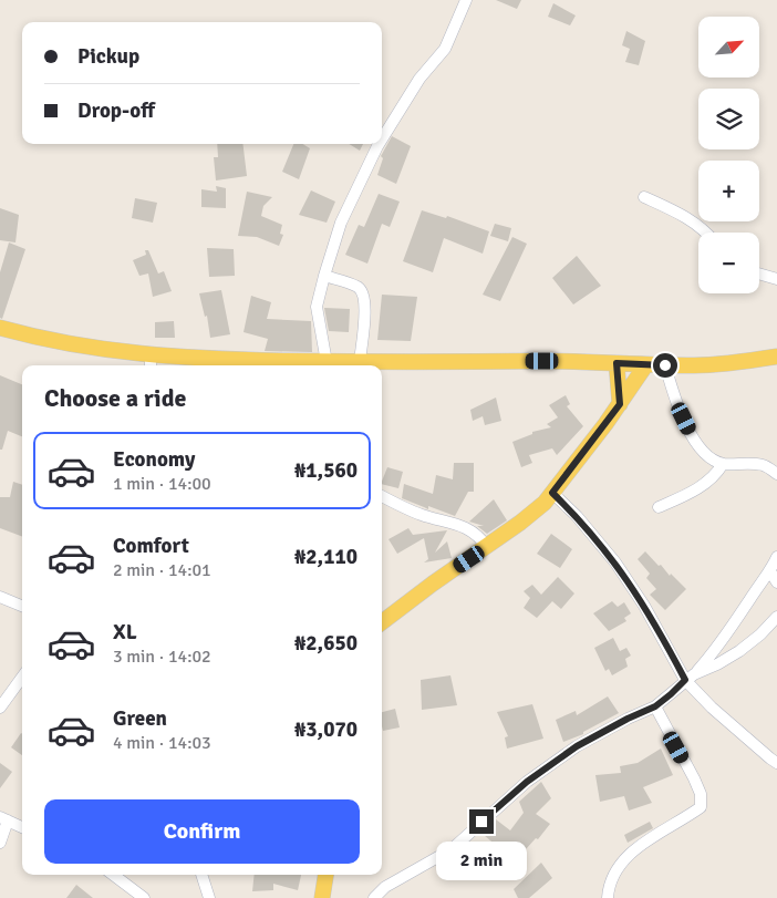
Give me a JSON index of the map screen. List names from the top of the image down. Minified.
{"north":"top right","page":{"map_buttons":["+","−"],"banner":["Pickup","Drop-off"],"heading":"Choose a ride","list":[{"name":"Economy","note":"1 min · 14:00","value":"₦1,560"},{"name":"Comfort","note":"2 min · 14:01","value":"₦2,110"},{"name":"XL","note":"3 min · 14:02","value":"₦2,650"},{"name":"Green","note":"4 min · 14:03","value":"₦3,070"}],"buttons":"Confirm","bubble":"2 min"}}
